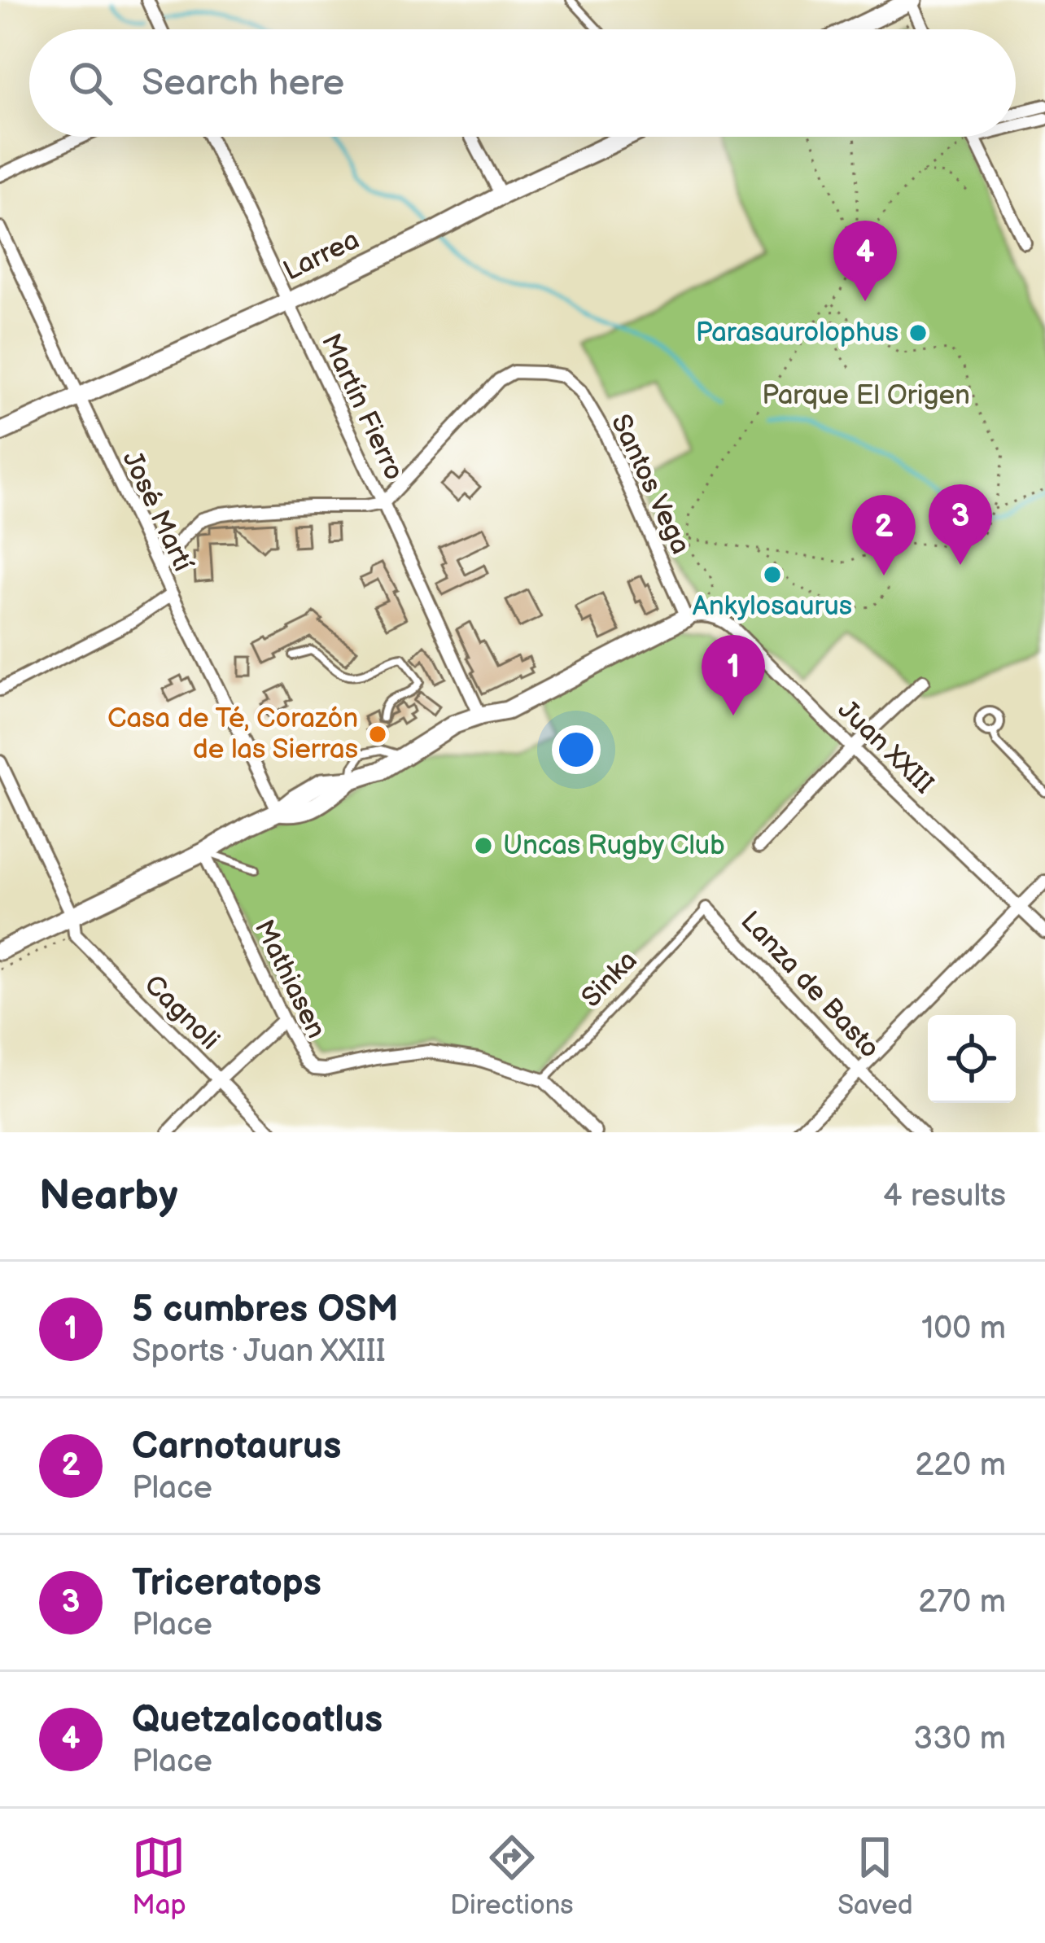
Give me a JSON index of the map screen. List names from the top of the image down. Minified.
{"streets":{"street":["Larrea","Martín Fierro","Santos Vega","José Martí","Juan XXIII","Mathiasen","Lanza de Basto","Cagnoli"],"lane":["Sinka"]},"crossings":[["Larrea","Martín Fierro"],["Larrea","José Martí"],["Martín Fierro","Santos Vega"],["Santos Vega","Juan XXIII"],["Mathiasen","Sinka"],["Sinka","Lanza de Basto"]],"parks":["Parque El Origen"],"places":["Parasaurolophus","Ankylosaurus","Casa de Té, Corazón de las Sierras","Uncas Rugby Club"],"page":{"search":"Search here","pins":["4","3","2","1"],"heading":["Nearby","4 results"],"list":[{"mark":"1","name":"5 cumbres OSM","note":"Sports · Juan XXIII","value":"100 m"},{"mark":"2","name":"Carnotaurus","note":"Place","value":"220 m"},{"mark":"3","name":"Triceratops","note":"Place","value":"270 m"},{"mark":"4","name":"Quetzalcoatlus","note":"Place","value":"330 m"}],"nav":["Map","Directions","Saved"]}}
